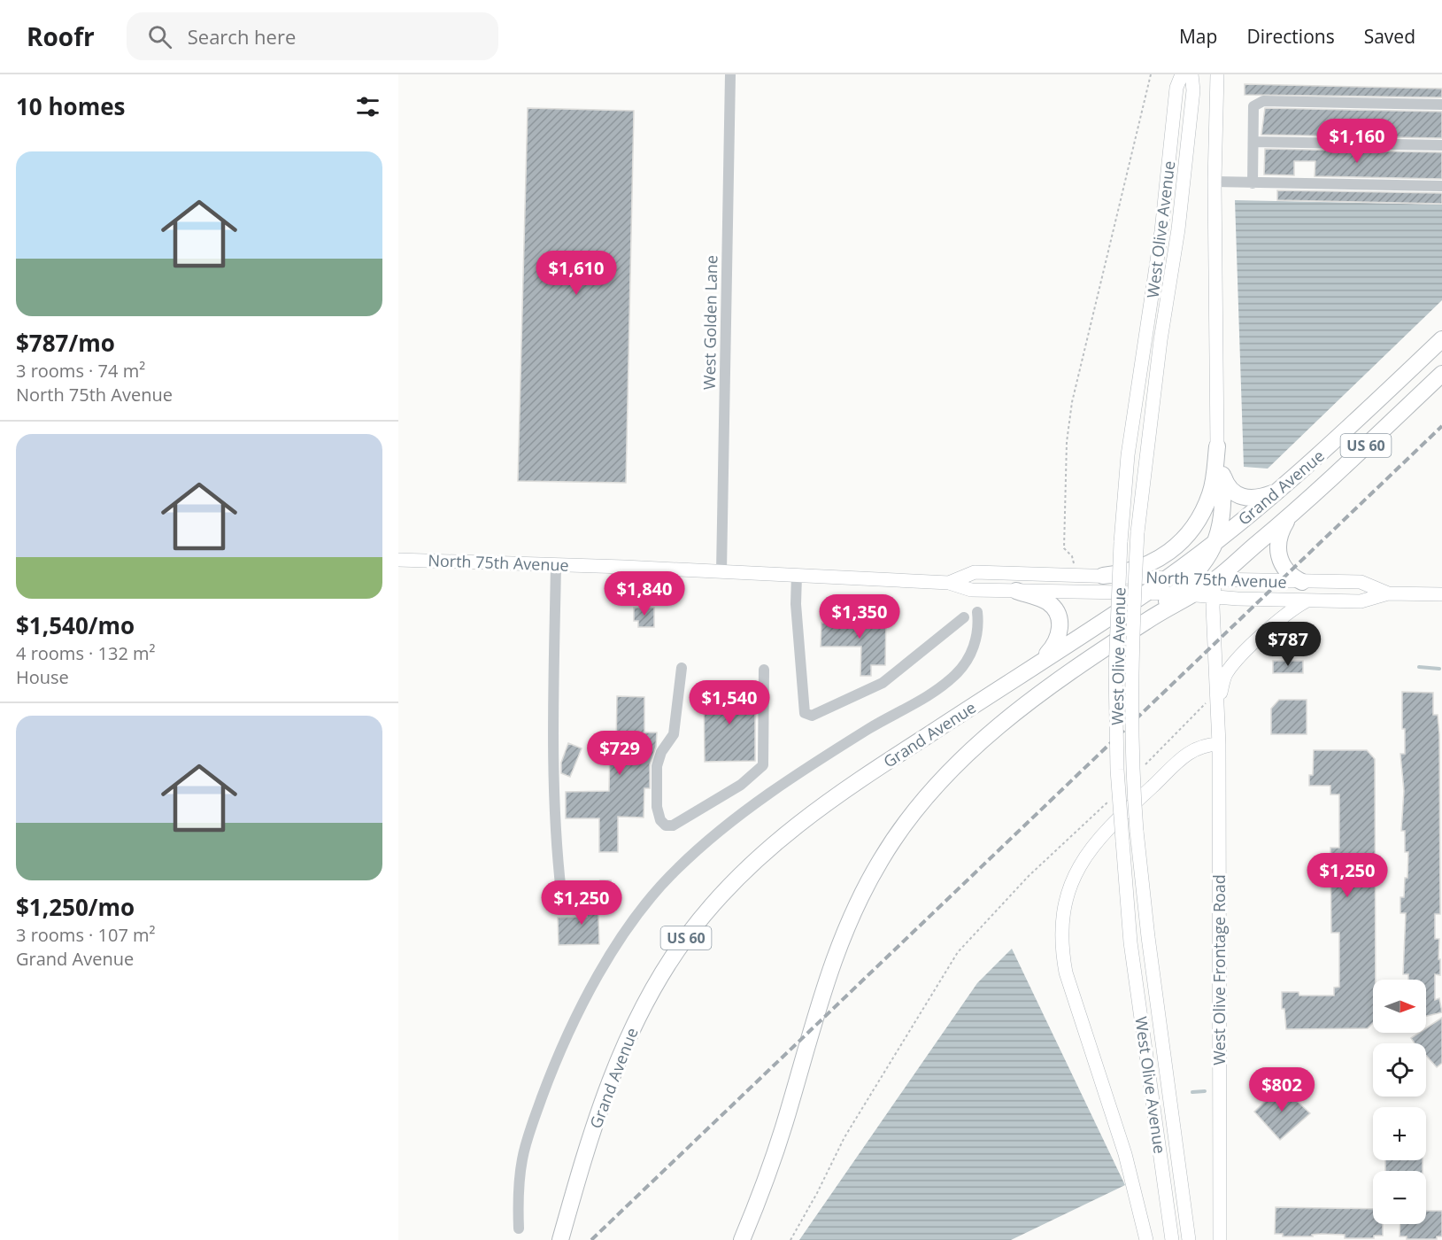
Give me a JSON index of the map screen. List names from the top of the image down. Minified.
{"streets":{"highway":["US 60","Grand Avenue"],"main road":["West Olive Avenue","North 75th Avenue","West Olive Frontage Road"],"street":["West Golden Lane"]},"crossings":[["West Golden Lane","North 75th Avenue"],["Grand Avenue","North 75th Avenue"]],"north":"right","page":{"header":"Roofr","search":"Search here","nav":["Map","Directions","Saved"],"heading":"10 homes","price":["$1,160","$1,610","$1,840","$1,350","$787","$1,540","$729","$1,250","$1,250","$802"],"list":[{"name":"$787/mo","note":"3 rooms · 74 m² · North 75th Avenue"},{"name":"$1,540/mo","note":"4 rooms · 132 m² · House"},{"name":"$1,250/mo","note":"3 rooms · 107 m² · Grand Avenue"}],"map_buttons":["+","−"]}}
